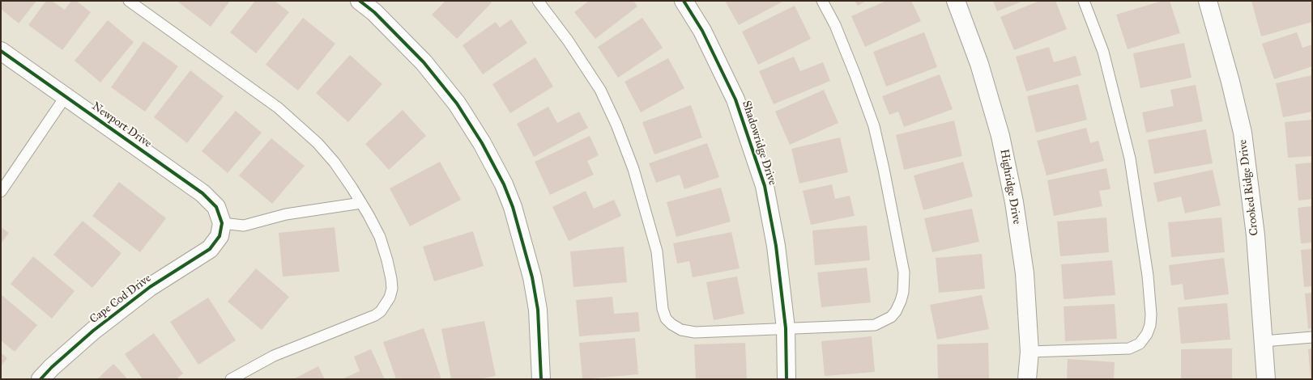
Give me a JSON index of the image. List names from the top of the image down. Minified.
{"streets":{"street":["Newport Drive","Shadowridge Drive","Highridge Drive","Crooked Ridge Drive","Cape Cod Drive"]},"crossings":[["Newport Drive","Cape Cod Drive"]]}
